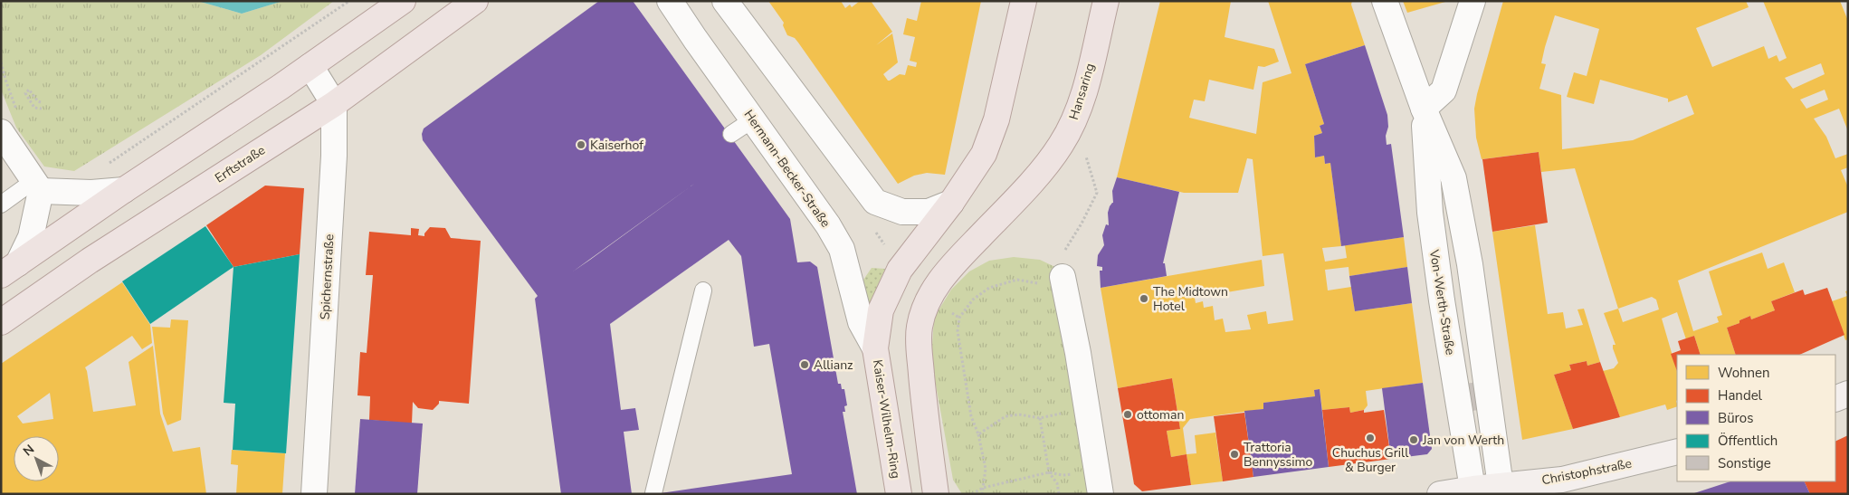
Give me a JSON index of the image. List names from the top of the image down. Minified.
{"streets":{"main road":["Hansaring","Erftstraße","Kaiser-Wilhelm-Ring"],"street":["Hermann-Becker-Straße","Spichernstraße","Von-Werth-Straße","Christophstraße"]},"crossings":[["Erftstraße","Spichernstraße"],["Hermann-Becker-Straße","Kaiser-Wilhelm-Ring"],["Von-Werth-Straße","Christophstraße"]],"places":["Kaiserhof","The Midtown Hotel","Allianz","ottoman","Chuchus Grill & Burger","Jan von Werth","Trattoria Bennyssimo"],"legend":["Wohnen","Handel","Büros","Öffentlich","Sonstige"],"north":"top left"}
